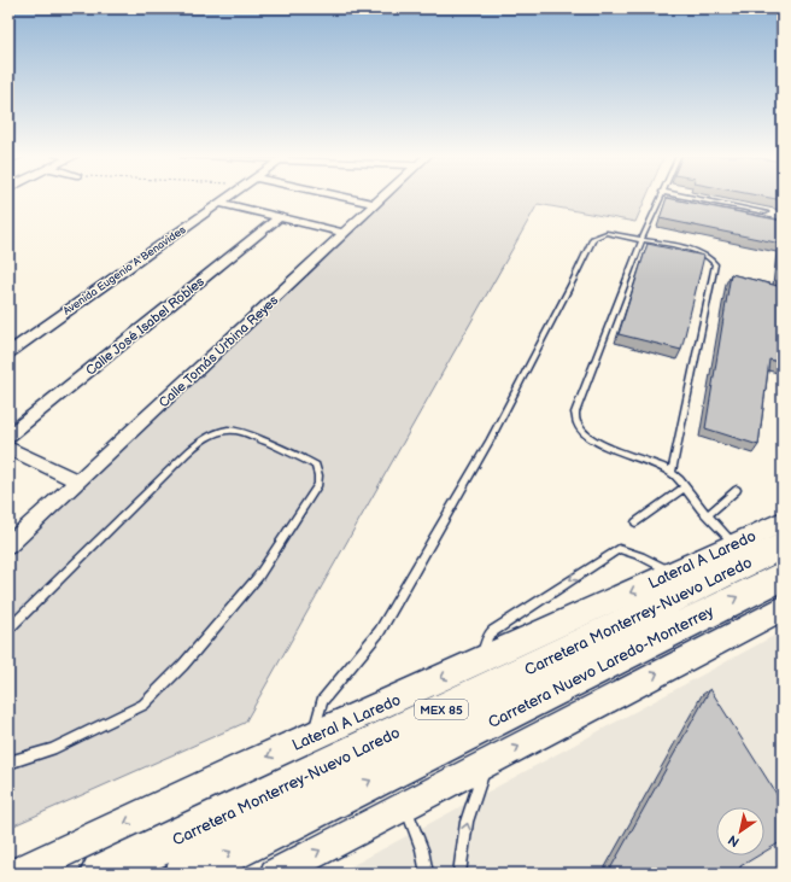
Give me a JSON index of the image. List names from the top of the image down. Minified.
{"streets":{"highway":["Carretera Monterrey-Nuevo Laredo","Carretera Nuevo Laredo-Monterrey","MEX 85"],"street":["Avenida Eugenio A Benavides","Calle José Isabel Robles","Calle Tomás Urbina Reyes","Lateral A Laredo"]},"crossings":[["Lateral A Laredo","Carretera Monterrey-Nuevo Laredo"]],"one_way":["Carretera Nuevo Laredo-Monterrey"],"north":"bottom left"}
